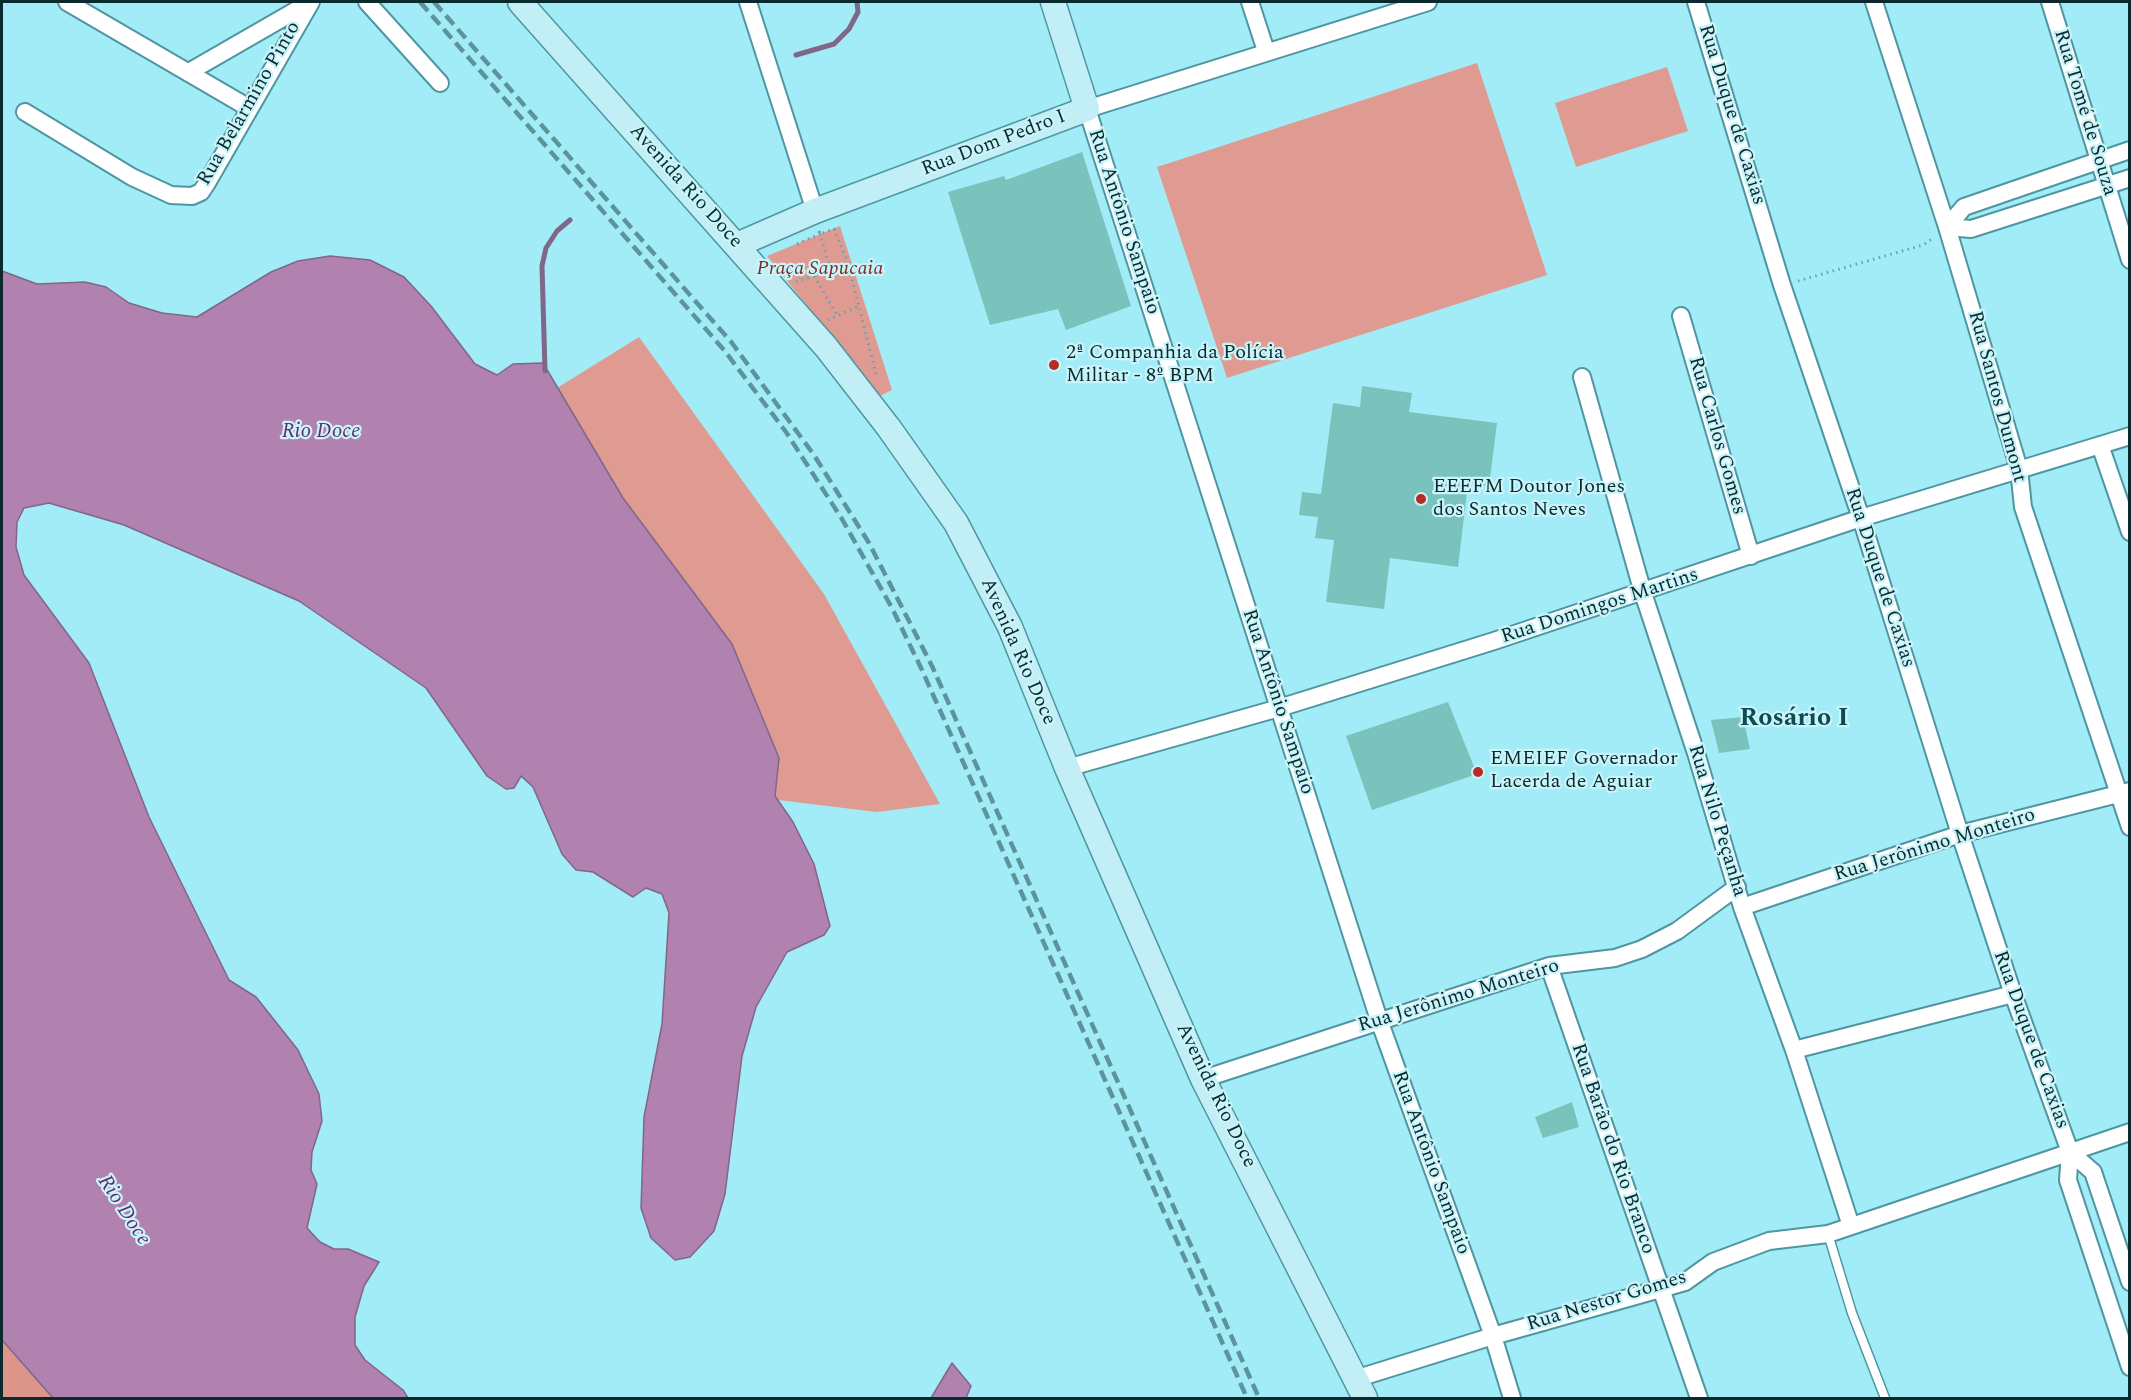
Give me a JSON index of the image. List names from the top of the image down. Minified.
{"streets":{"street":["Rua Belarmino Pinto","Rua Tomé de Souza","Rua Duque de Caxias","Rua Dom Pedro I","Avenida Rio Doce","Rua Antônio Sampaio","Rua Santos Dumont","Rua Carlos Gomes","Rua Domingos Martins","Rua Nilo Peçanha","Rua Jerônimo Monteiro","Rua Barão do Rio Branco","Rua Nestor Gomes"]},"crossings":[["Rua Duque de Caxias","Rua Domingos Martins"],["Rua Duque de Caxias","Rua Jerônimo Monteiro"],["Rua Duque de Caxias","Rua Nestor Gomes"],["Rua Dom Pedro I","Avenida Rio Doce"],["Rua Dom Pedro I","Rua Antônio Sampaio"],["Avenida Rio Doce","Rua Domingos Martins"],["Avenida Rio Doce","Rua Jerônimo Monteiro"],["Avenida Rio Doce","Rua Nestor Gomes"],["Rua Antônio Sampaio","Rua Domingos Martins"],["Rua Antônio Sampaio","Rua Jerônimo Monteiro"],["Rua Antônio Sampaio","Rua Nestor Gomes"],["Rua Santos Dumont","Rua Domingos Martins"],["Rua Santos Dumont","Rua Jerônimo Monteiro"],["Rua Carlos Gomes","Rua Domingos Martins"],["Rua Domingos Martins","Rua Nilo Peçanha"],["Rua Nilo Peçanha","Rua Jerônimo Monteiro"],["Rua Nilo Peçanha","Rua Nestor Gomes"],["Rua Jerônimo Monteiro","Rua Barão do Rio Branco"],["Rua Barão do Rio Branco","Rua Nestor Gomes"]],"districts":["Rosário I"],"water":["Rio Doce"],"parks":["Praça Sapucaia"],"places":["2ª Companhia da Polícia Militar - 8º BPM","EEEFM Doutor Jones dos Santos Neves","EMEIEF Governador Lacerda de Aguiar"]}
